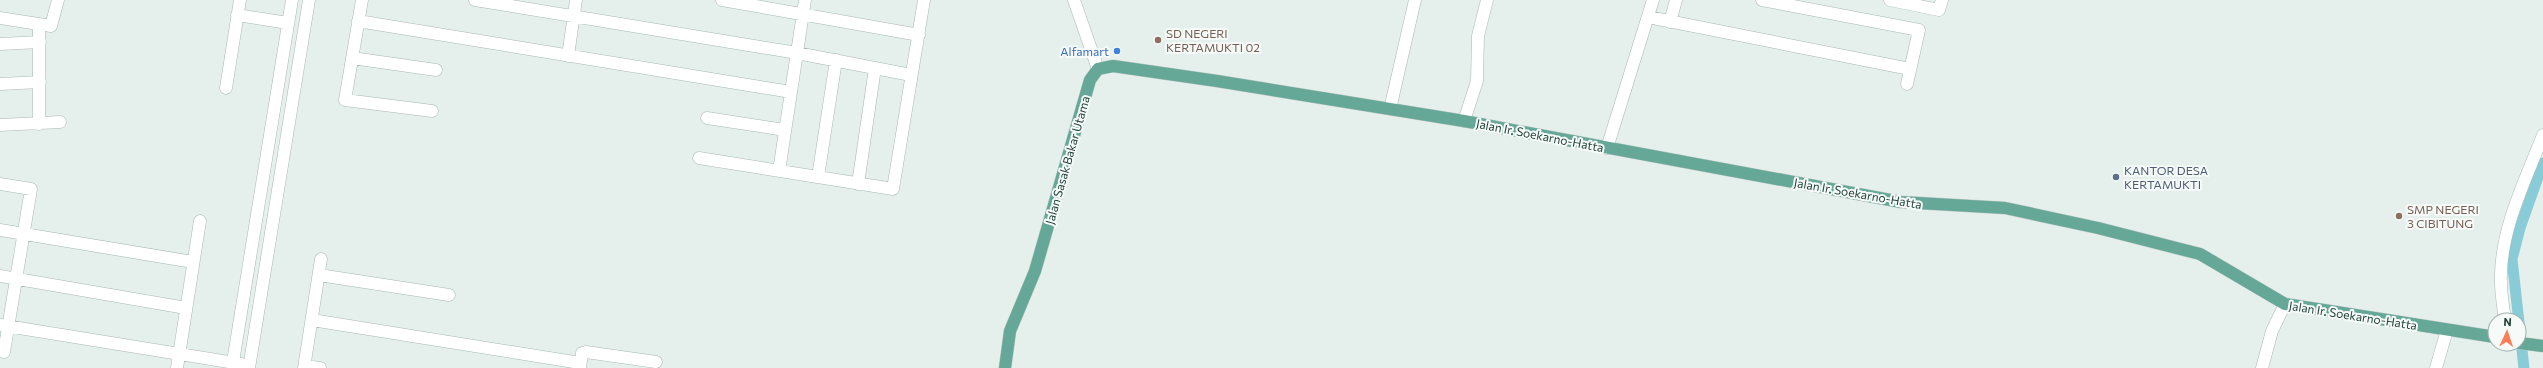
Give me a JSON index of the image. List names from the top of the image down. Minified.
{"streets":{"main road":["Jalan Ir. Soekarno-Hatta","Jalan Sasak Bakar Utama"]},"crossings":[["Jalan Ir. Soekarno-Hatta","Jalan Sasak Bakar Utama"]],"places":["SD NEGERI KERTAMUKTI 02","Alfamart","KANTOR DESA KERTAMUKTI","SMP NEGERI 3 CIBITUNG"],"north":"top"}
